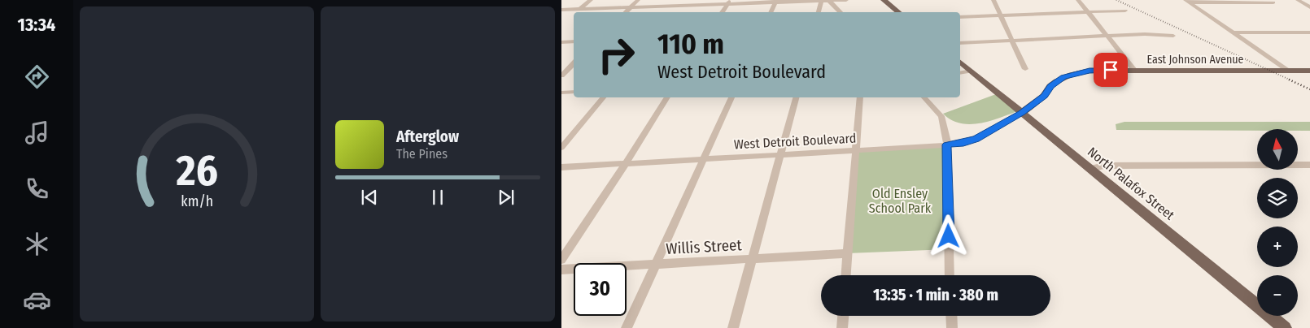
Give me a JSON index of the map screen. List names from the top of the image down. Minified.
{"streets":{"main road":["East Johnson Avenue","North Palafox Street"],"street":["West Detroit Boulevard","Willis Street"]},"crossings":[["East Johnson Avenue","West Detroit Boulevard"],["East Johnson Avenue","North Palafox Street"],["West Detroit Boulevard","North Palafox Street"]],"parks":["Old Ensley School Park"],"north":"top","page":{"tabs":"13:34","turn":["110 m","West Detroit Boulevard"],"song":["Afterglow","The Pines"],"map_buttons":["+","−"],"limit":"30","trip":"13:35 · 1 min · 380 m","gauge":["26","km/h"]}}
